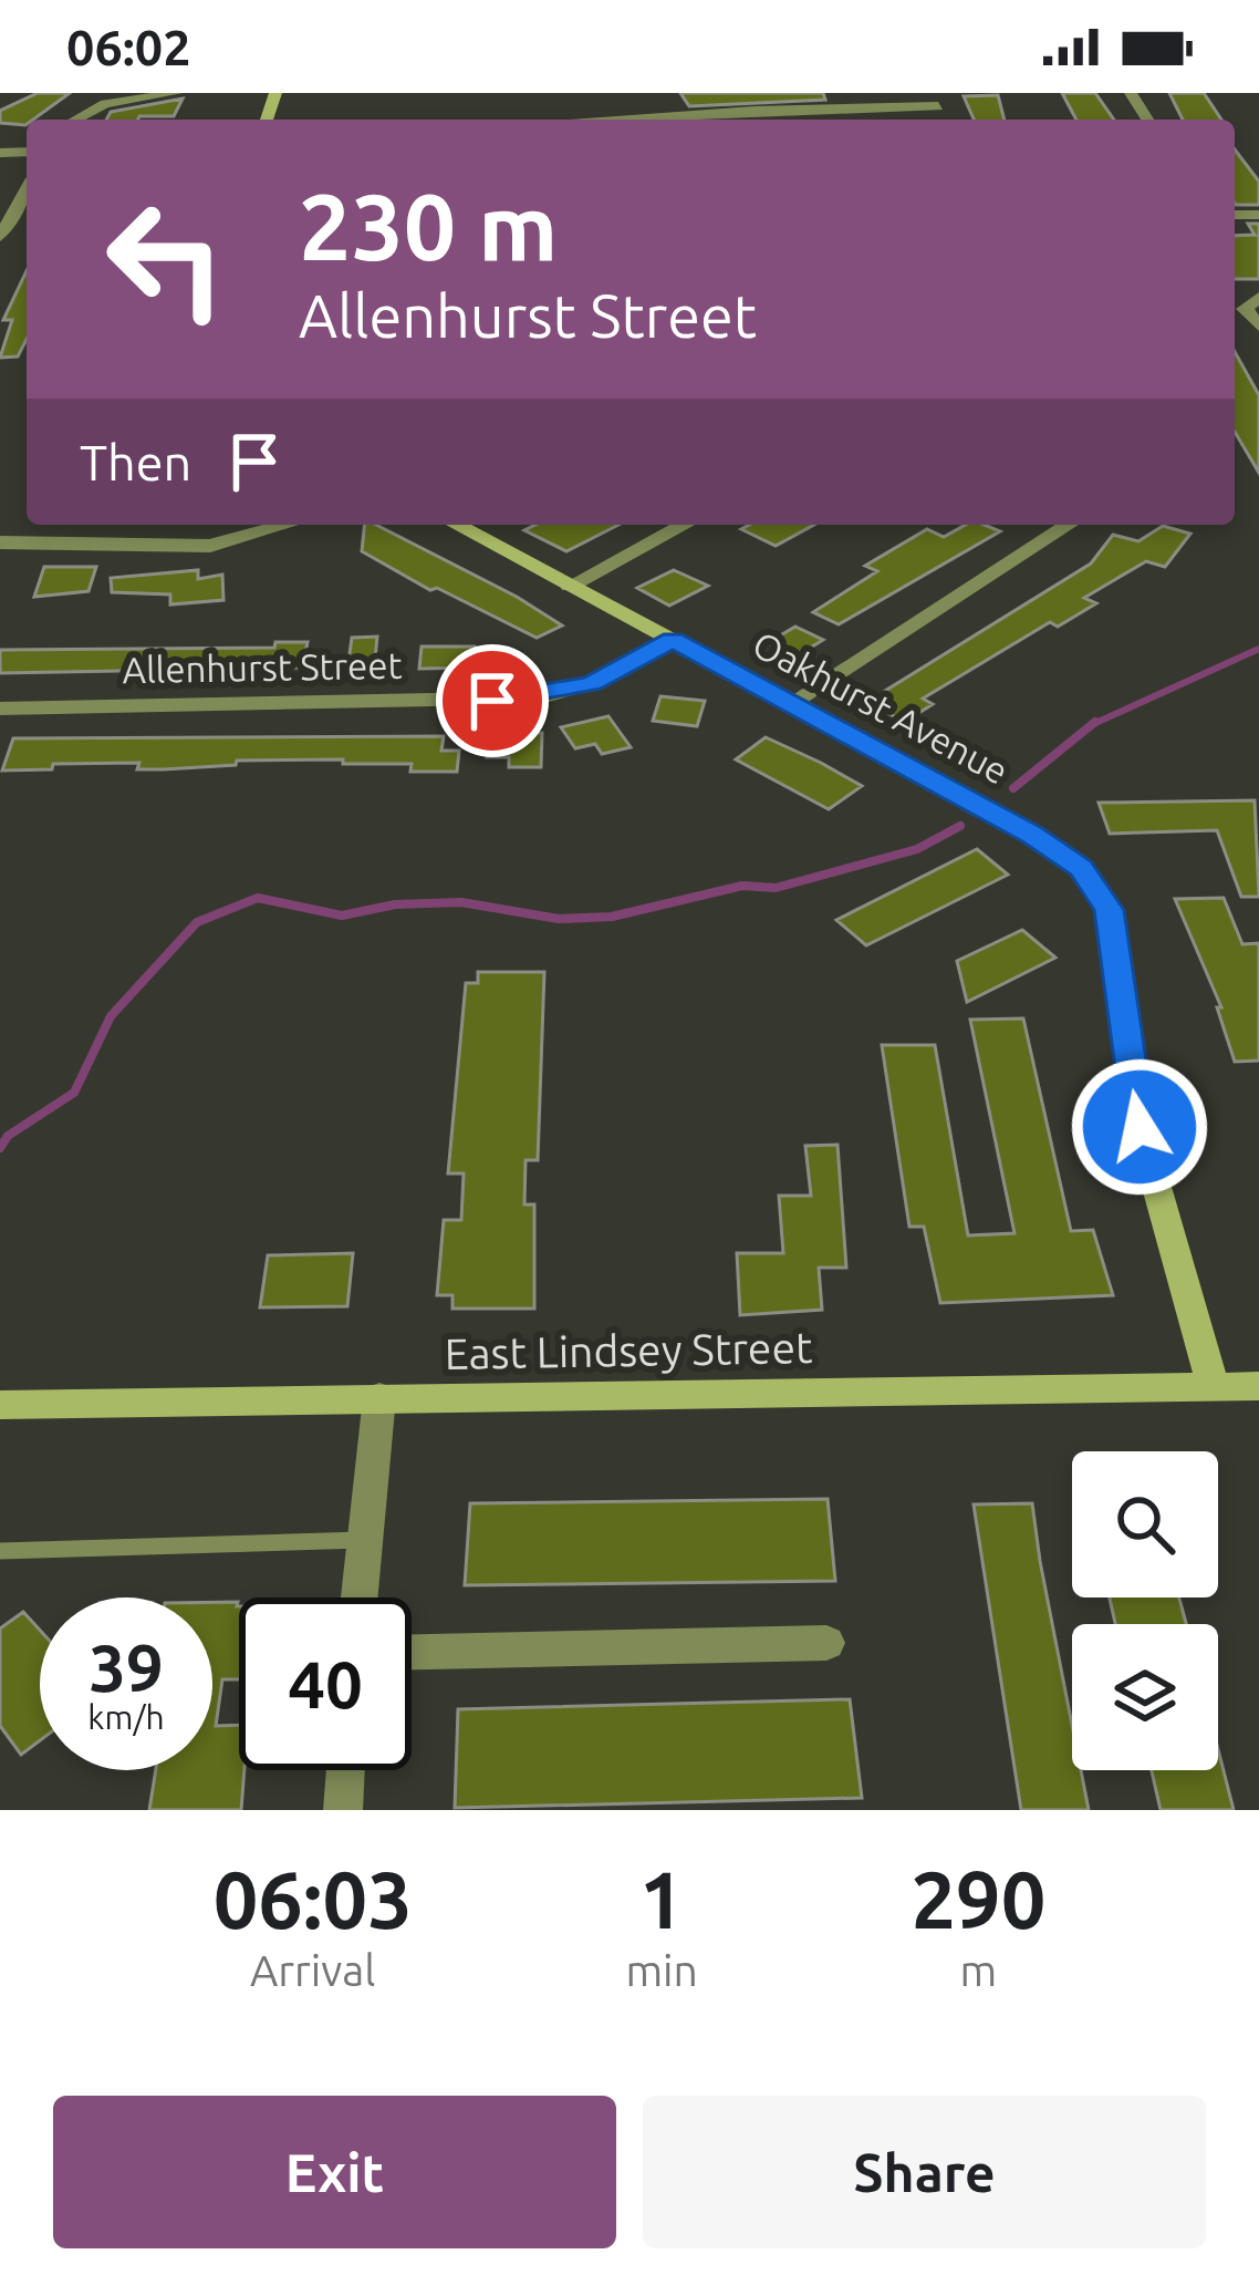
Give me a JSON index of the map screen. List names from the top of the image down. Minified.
{"streets":{"street":["Allenhurst Street","Oakhurst Avenue","East Lindsey Street"]},"crossings":[["Allenhurst Street","Oakhurst Avenue"],["Oakhurst Avenue","East Lindsey Street"]],"page":{"status":"06:02","turn":["230 m","Allenhurst Street"],"then":"Then","speed":"39 km/h","limit":"40","eta":["06:03","Arrival","1","min","290","m"],"buttons":["Exit","Share"]}}
